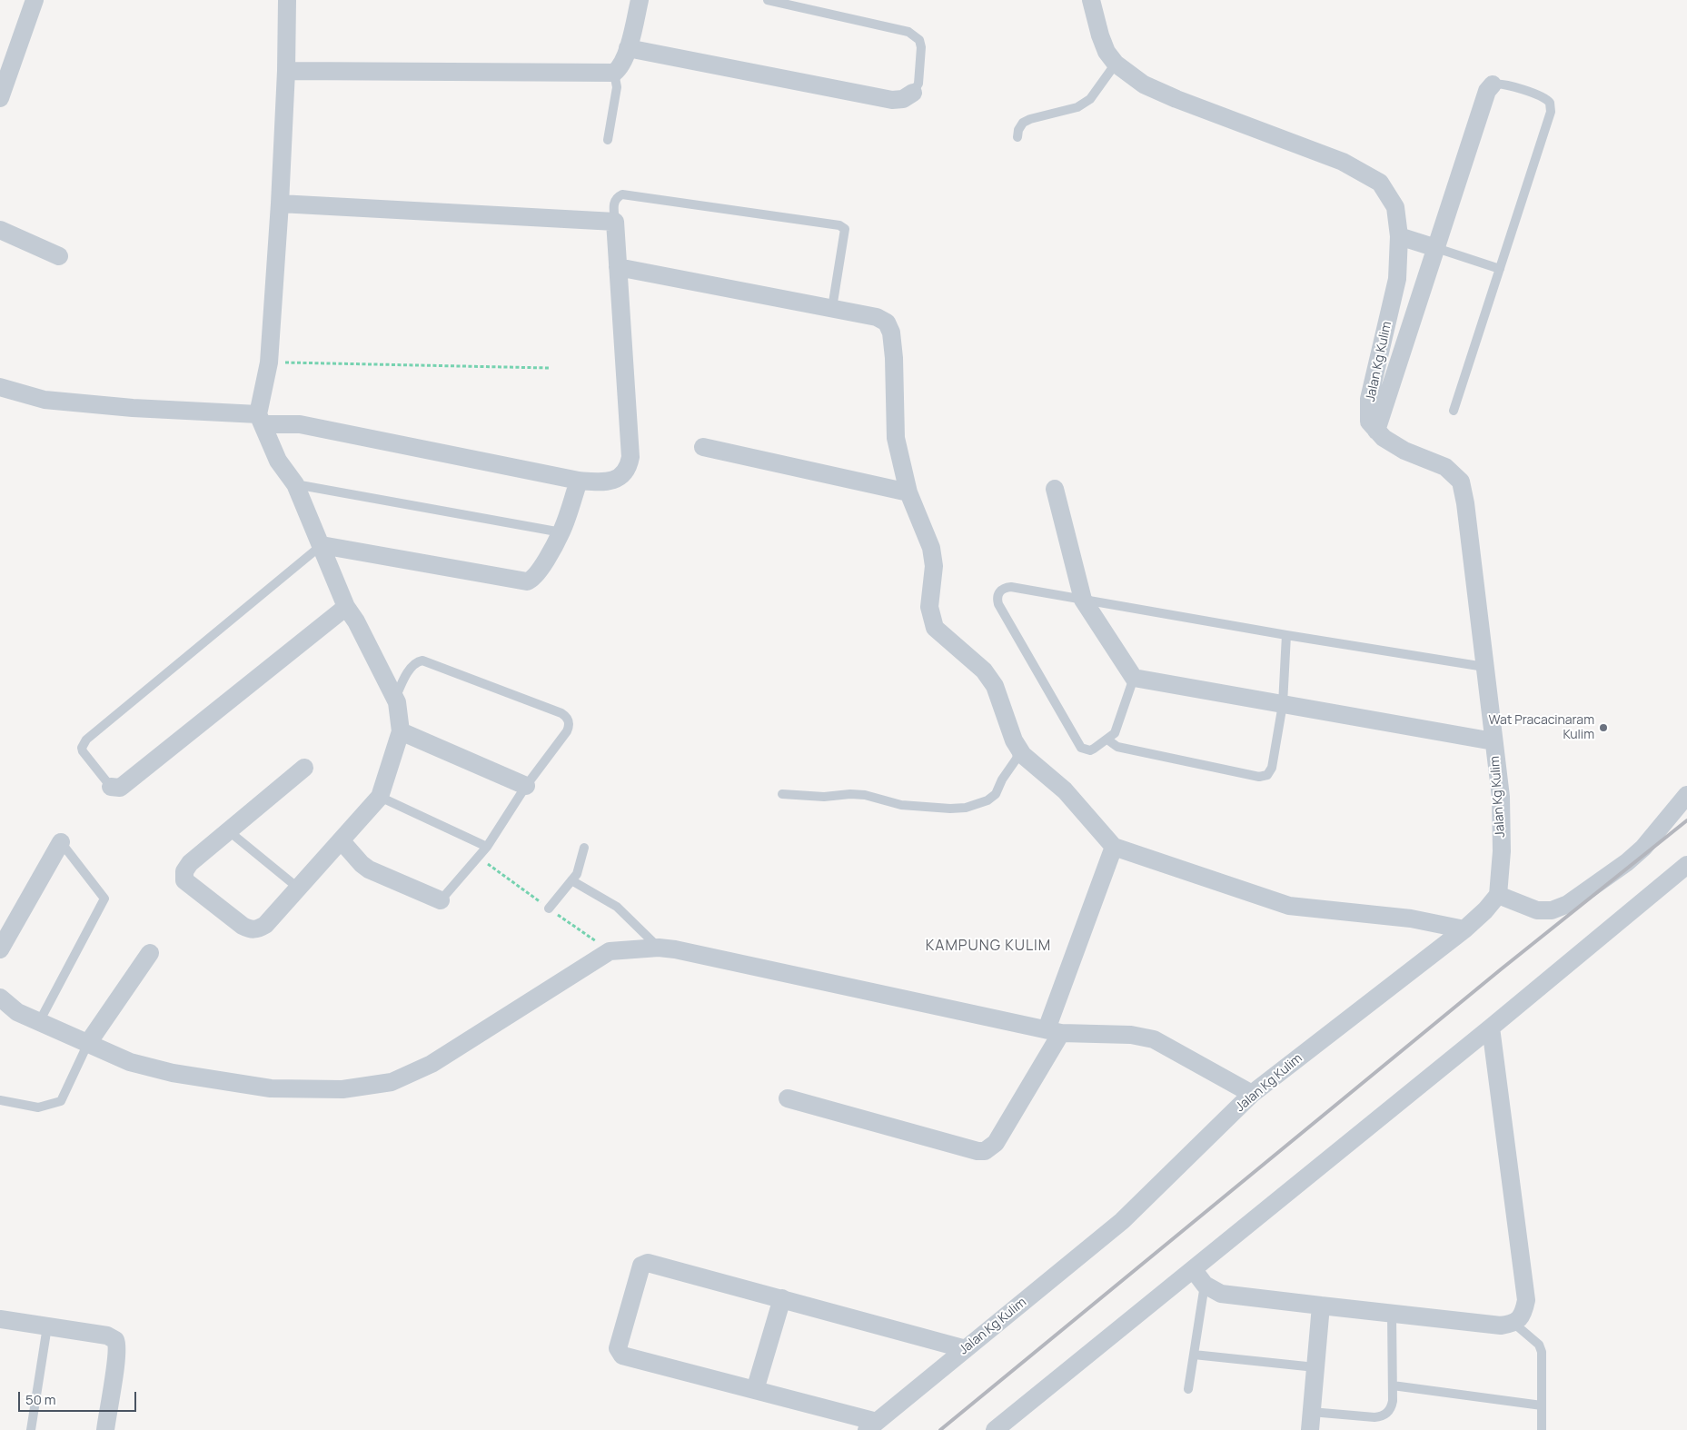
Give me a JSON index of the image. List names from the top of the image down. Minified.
{"streets":{"street":["Jalan Kg Kulim"]},"districts":["KAMPUNG KULIM"],"places":["Wat Pracacinaram Kulim"],"scale_bar":"50 m"}
